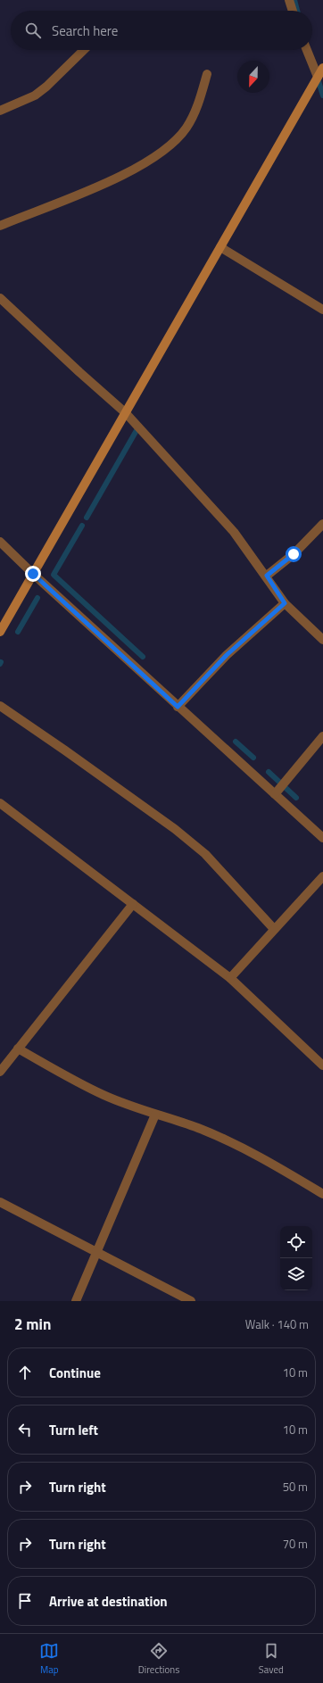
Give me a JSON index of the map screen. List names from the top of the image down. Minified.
{"north":"bottom","page":{"search":"Search here","heading":["2 min","Walk · 140 m"],"list":[["Continue","10 m"],["Turn left","10 m"],["Turn right","50 m"],["Turn right","70 m"],"Arrive at destination"],"nav":["Map","Directions","Saved"]}}
